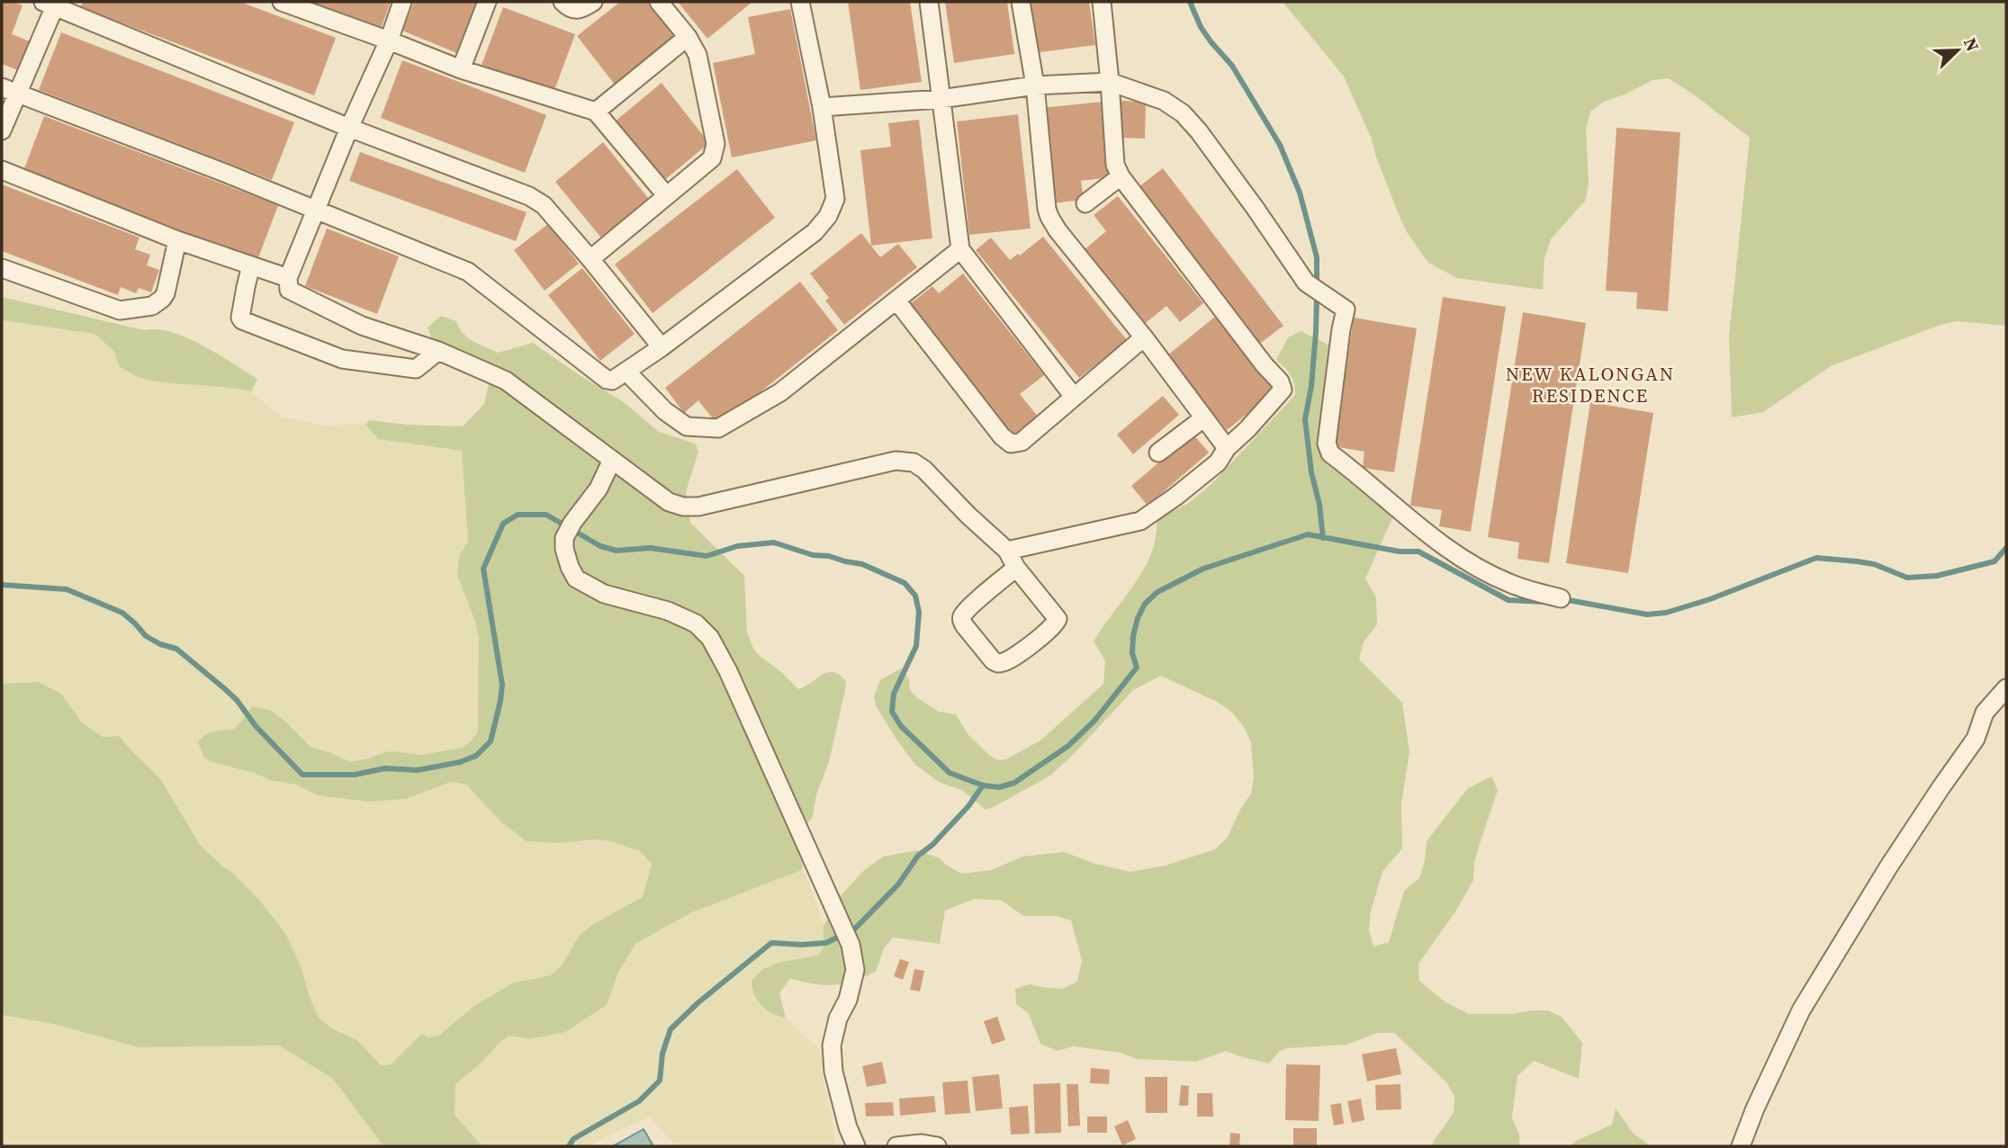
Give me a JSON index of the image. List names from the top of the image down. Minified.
{"districts":["NEW KALONGAN RESIDENCE"],"north":"top right"}
